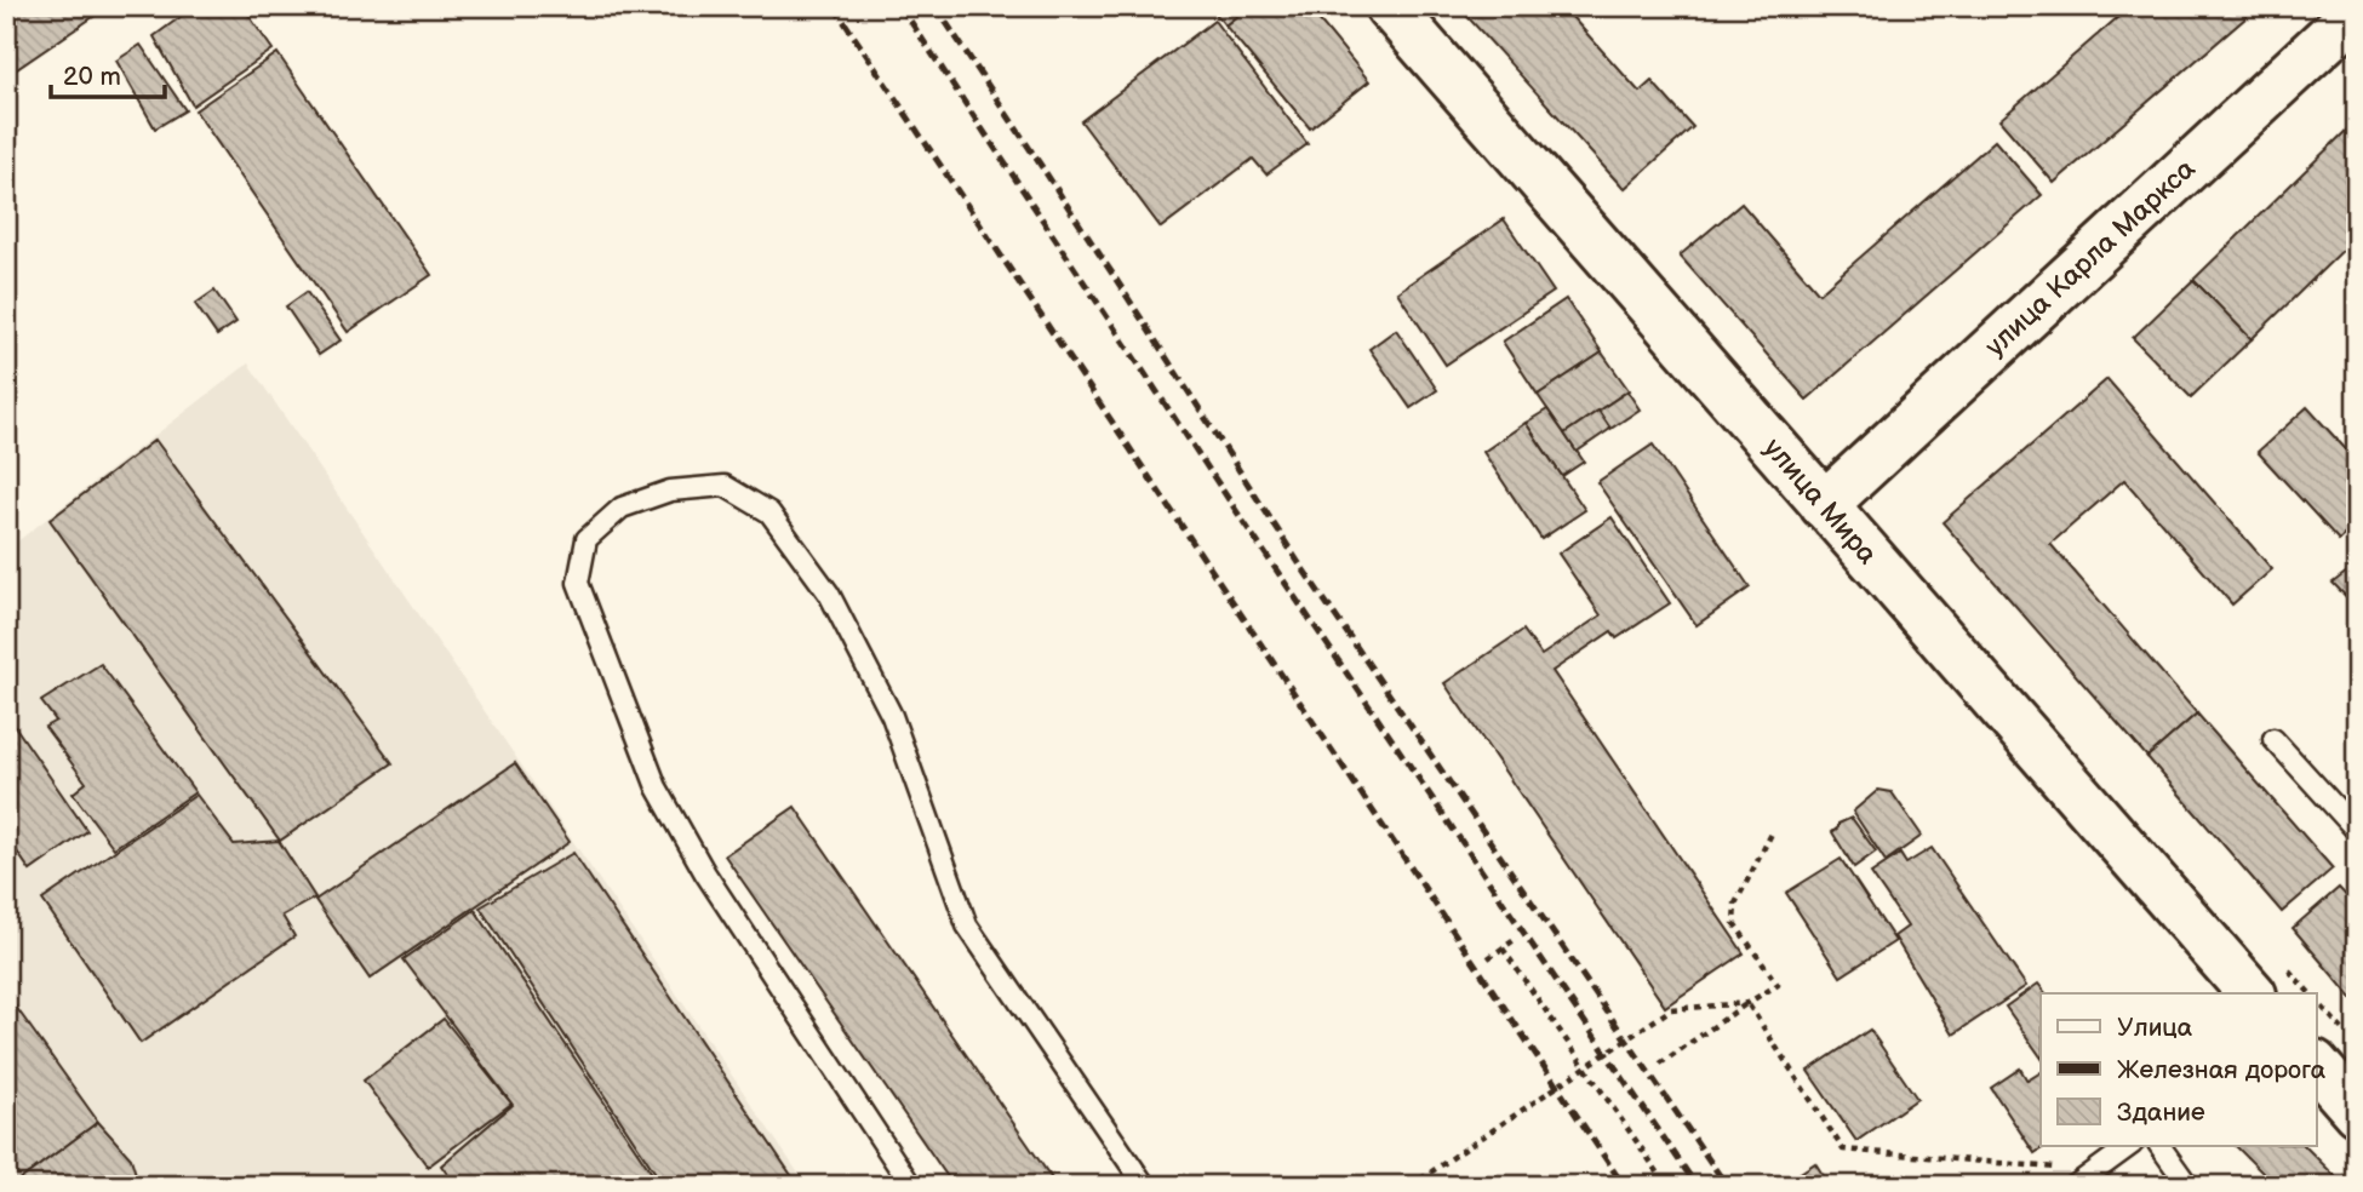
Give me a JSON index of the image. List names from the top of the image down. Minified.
{"streets":{"main road":["улица Карла Маркса","улица Мира"]},"crossings":[["улица Карла Маркса","улица Мира"]],"legend":["Улица","Железная дорога","Здание"],"scale_bar":"20 m"}
